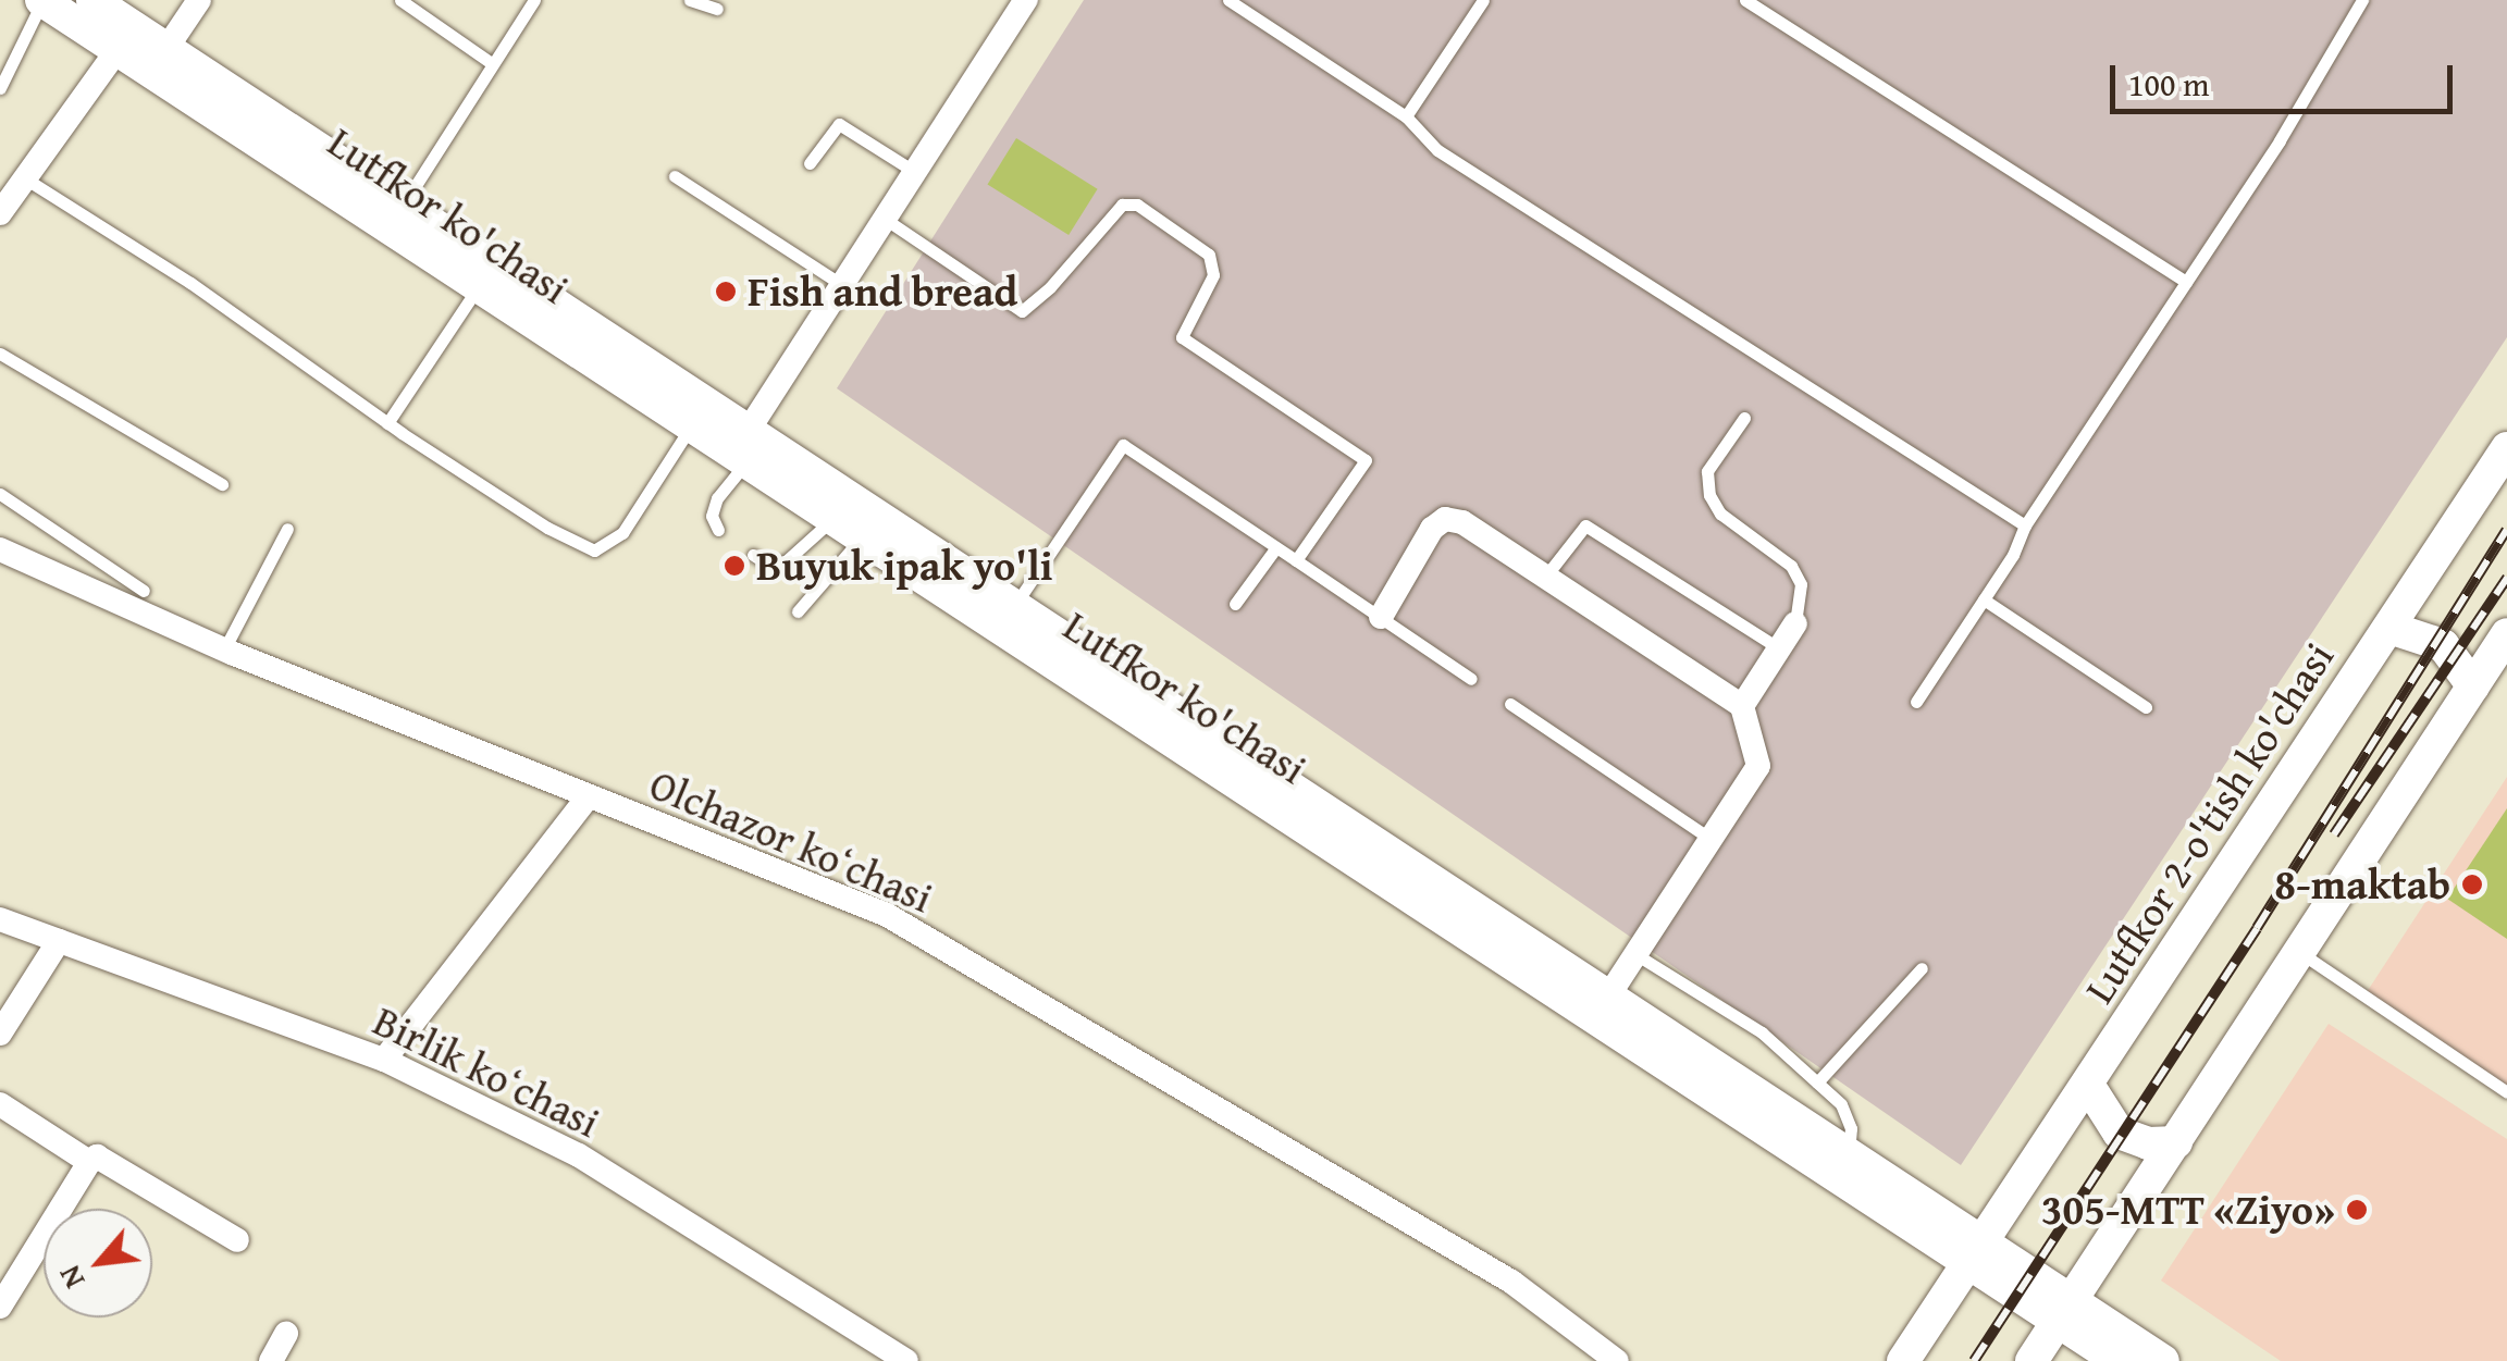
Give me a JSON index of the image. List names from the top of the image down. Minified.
{"streets":{"main road":["Lutfkor ko'chasi","Lutfkor 2-o'tish ko'chasi"],"street":["Olchazor koʻchasi","Birlik koʻchasi"]},"crossings":[["Lutfkor ko'chasi","Lutfkor 2-o'tish ko'chasi"]],"places":["Fish and bread","Buyuk ipak yo'li","8-maktab","305-MTT «Ziyo»"],"scale_bar":"100 m","north":"bottom left"}
